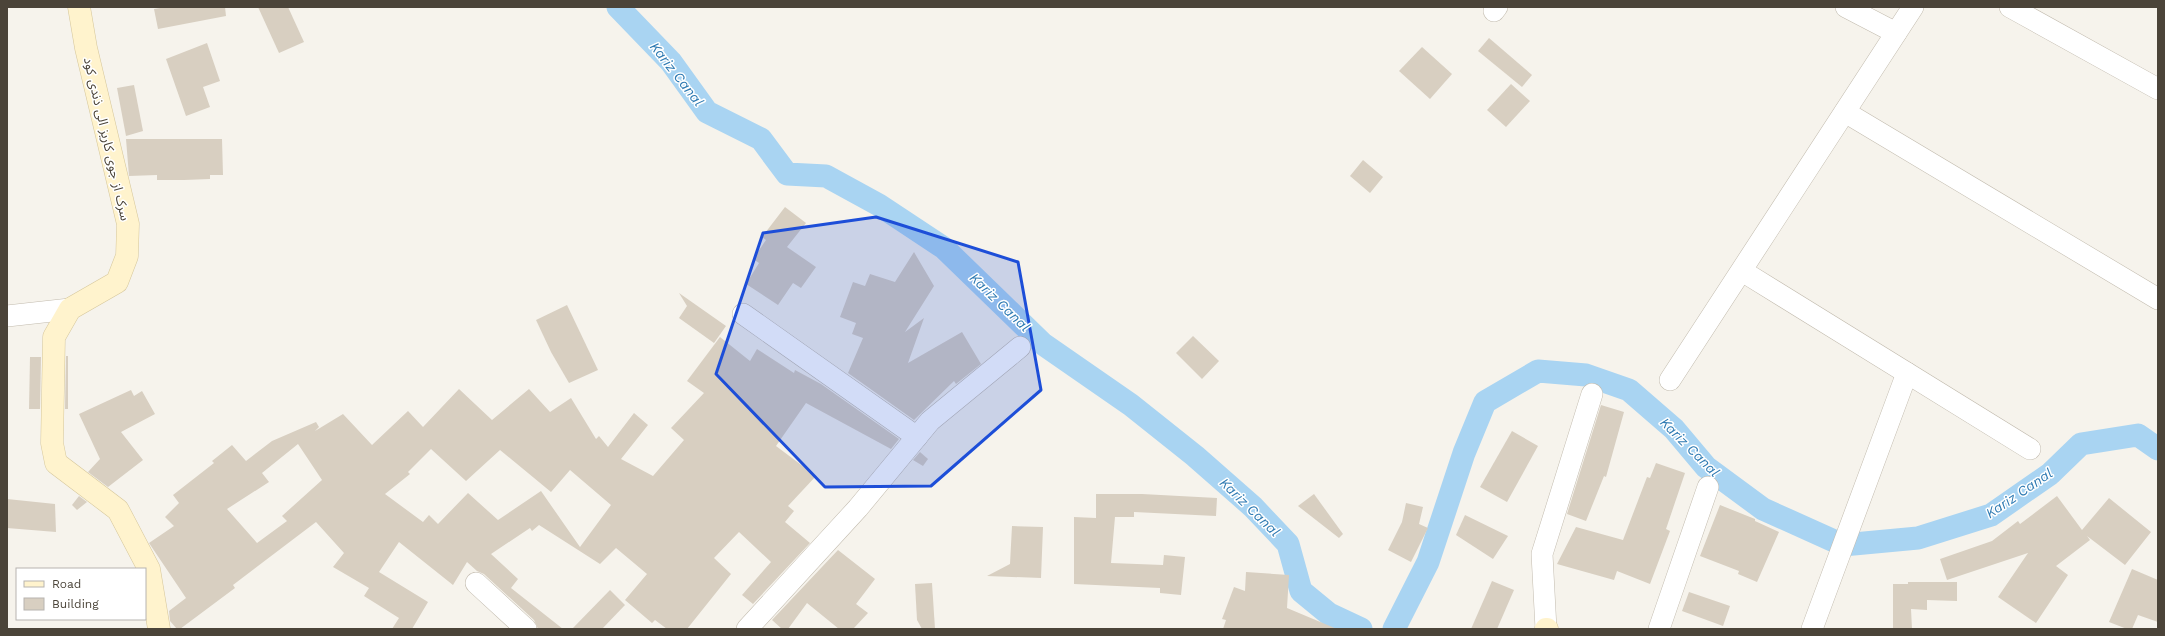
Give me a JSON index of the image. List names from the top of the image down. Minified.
{"streets":{"street":["سرک از جوی کاریز الی ذندی کود"]},"water":["Kariz Canal"],"legend":["Road","Building"]}
